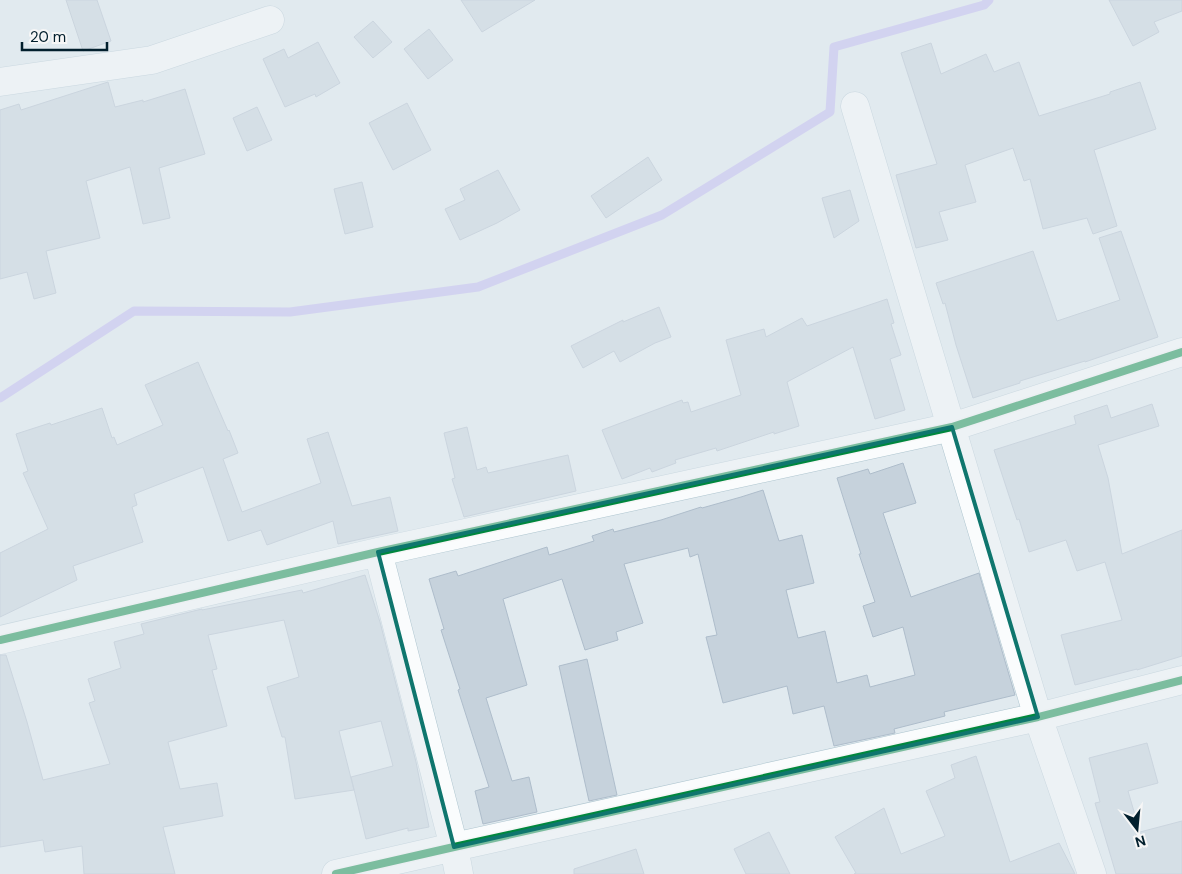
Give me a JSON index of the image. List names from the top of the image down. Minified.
{"scale_bar":"20 m","north":"bottom"}
